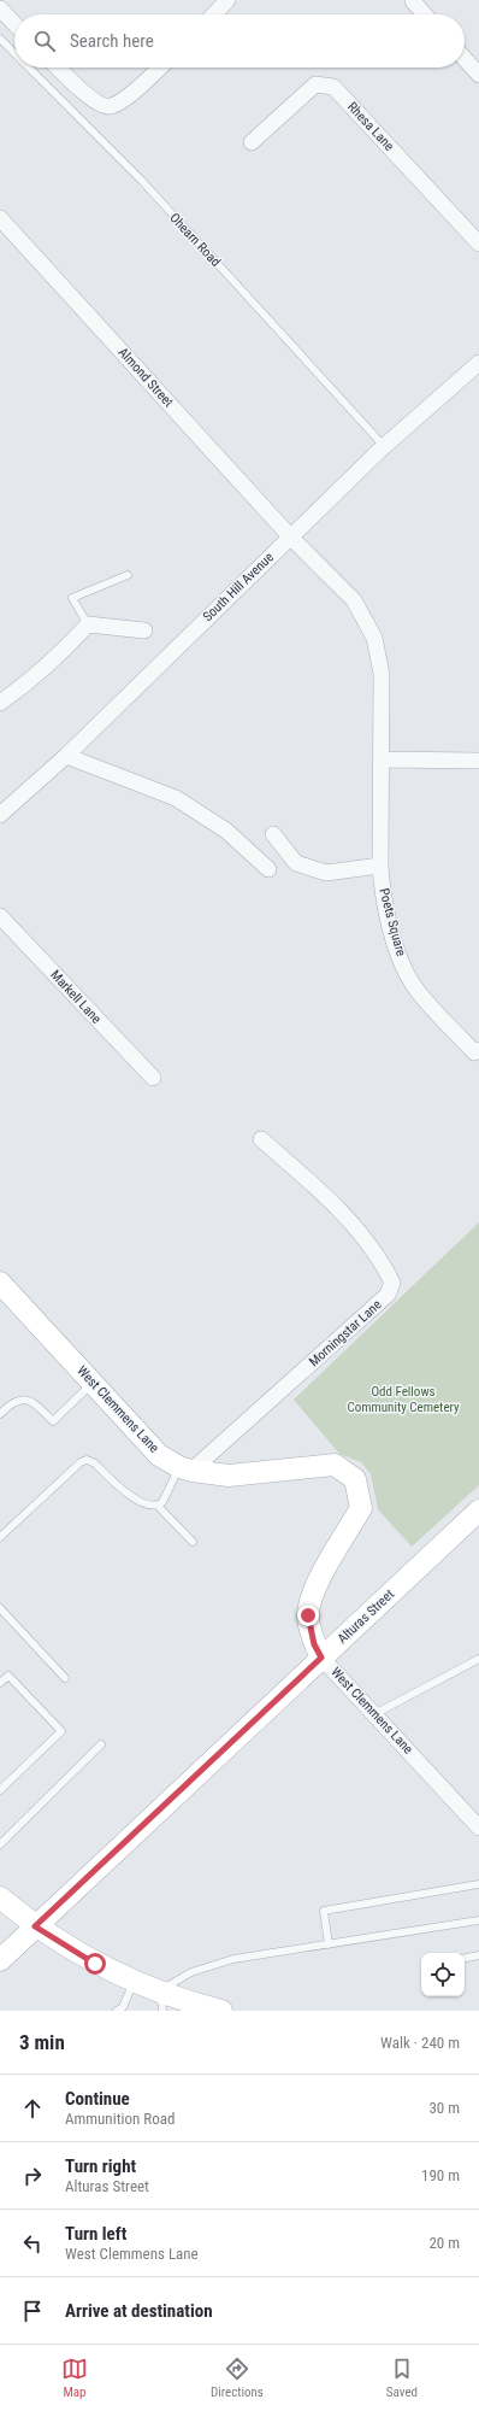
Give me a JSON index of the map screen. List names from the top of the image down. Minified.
{"streets":{"street":["Rhesa Lane","Almond Street","South Hill Avenue","Poets Square","Markell Lane","Morningstar Lane","West Clemmens Lane","Alturas Street"],"lane":["Ohearn Road"]},"crossings":[["Ohearn Road","South Hill Avenue"],["Almond Street","South Hill Avenue"],["Almond Street","Poets Square"],["South Hill Avenue","Poets Square"],["Morningstar Lane","West Clemmens Lane"],["West Clemmens Lane","Alturas Street"]],"parks":["Odd Fellows Community Cemetery"],"page":{"search":"Search here","heading":["3 min","Walk · 240 m"],"list":[["Continue","Ammunition Road","30 m"],["Turn right","Alturas Street","190 m"],["Turn left","West Clemmens Lane","20 m"],"Arrive at destination"],"nav":["Map","Directions","Saved"]}}
